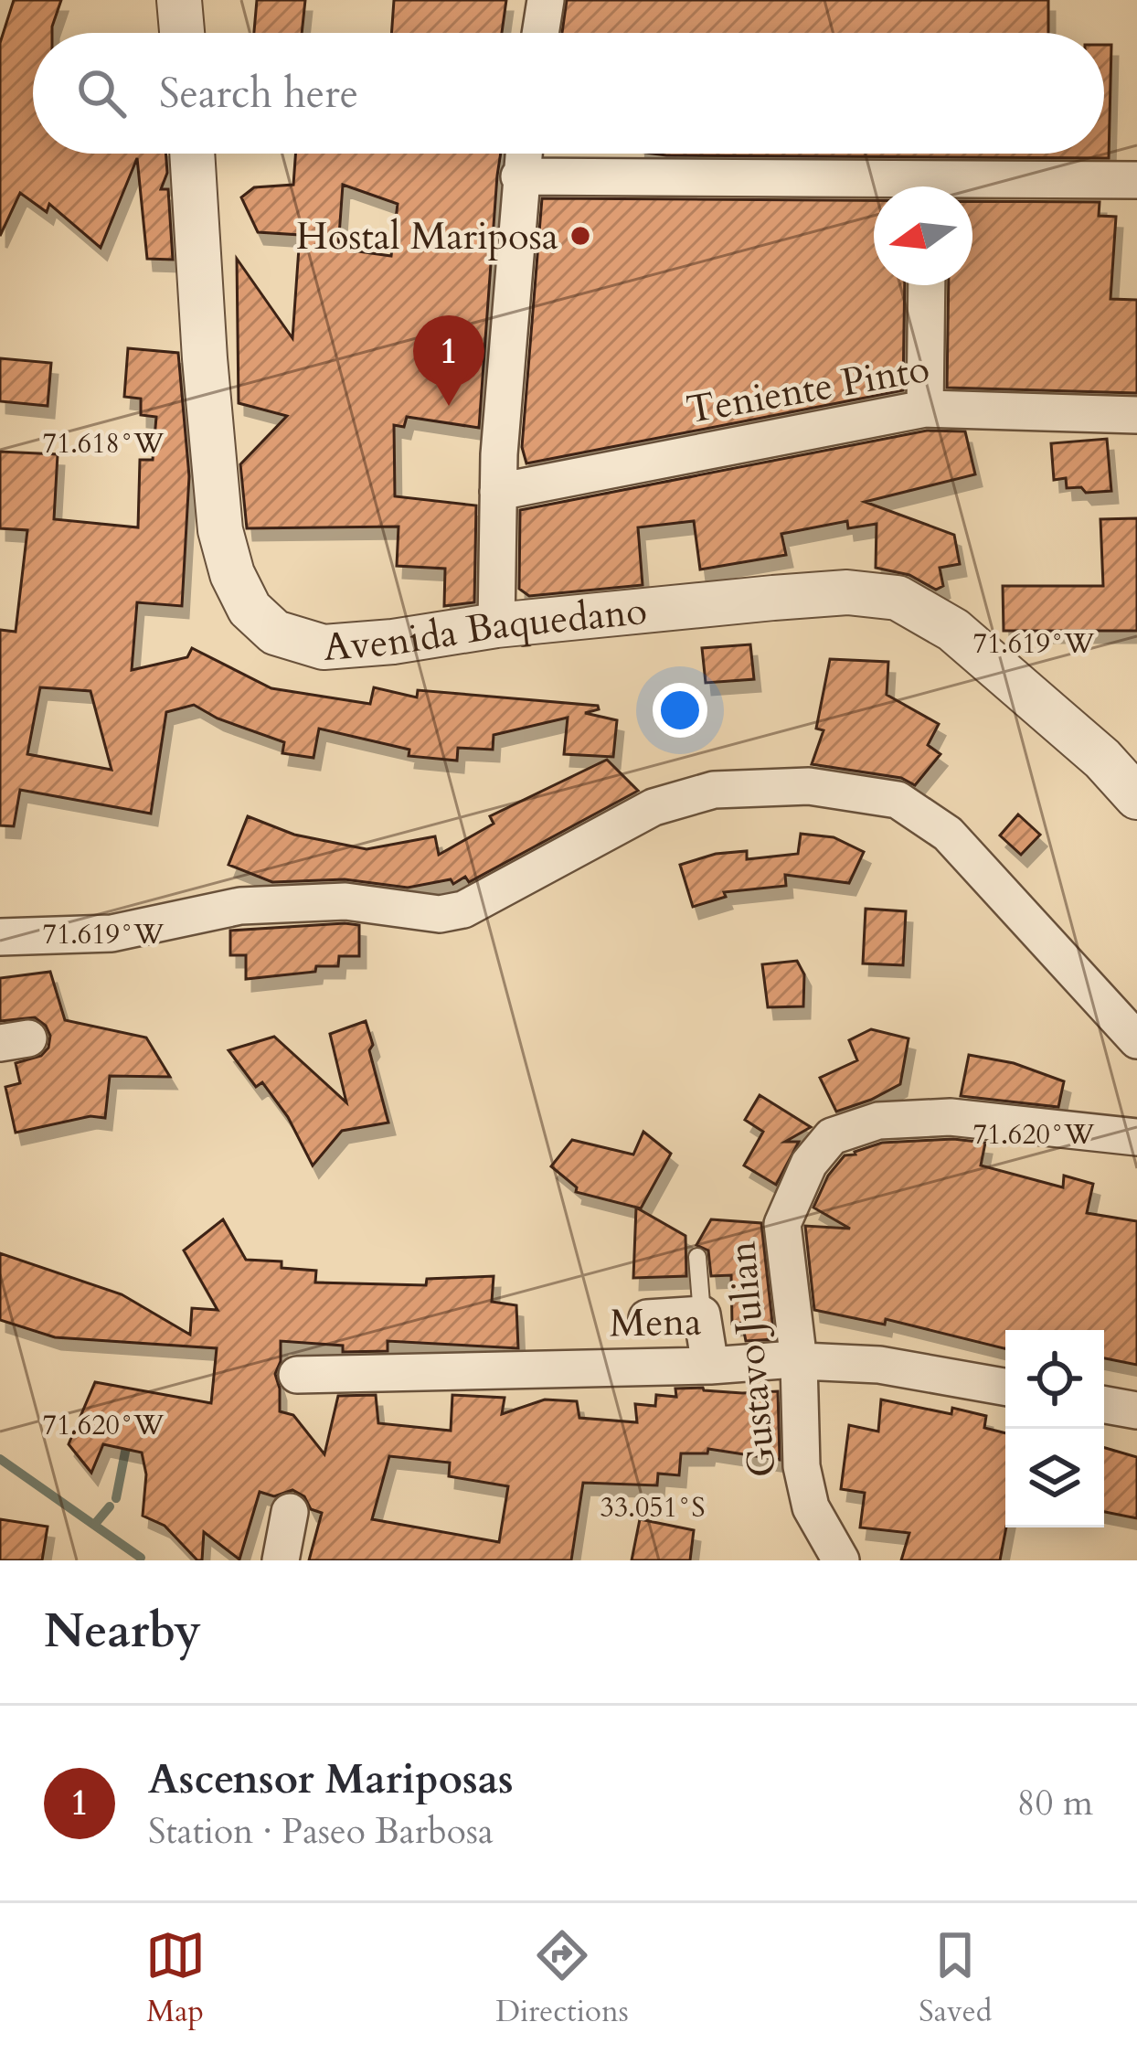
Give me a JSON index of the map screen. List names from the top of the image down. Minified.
{"streets":{"street":["Teniente Pinto","Avenida Baquedano","Mena","Gustavo Julian"]},"crossings":[["Mena","Gustavo Julian"]],"places":["Hostal Mariposa"],"north":"left","page":{"search":"Search here","pins":"1","heading":"Nearby","list":[{"mark":"1","name":"Ascensor Mariposas","note":"Station · Paseo Barbosa","value":"80 m"}],"nav":["Map","Directions","Saved"]},"coordinates":["71.618°W","71.619°W","71.620°W","33.051°S"]}
